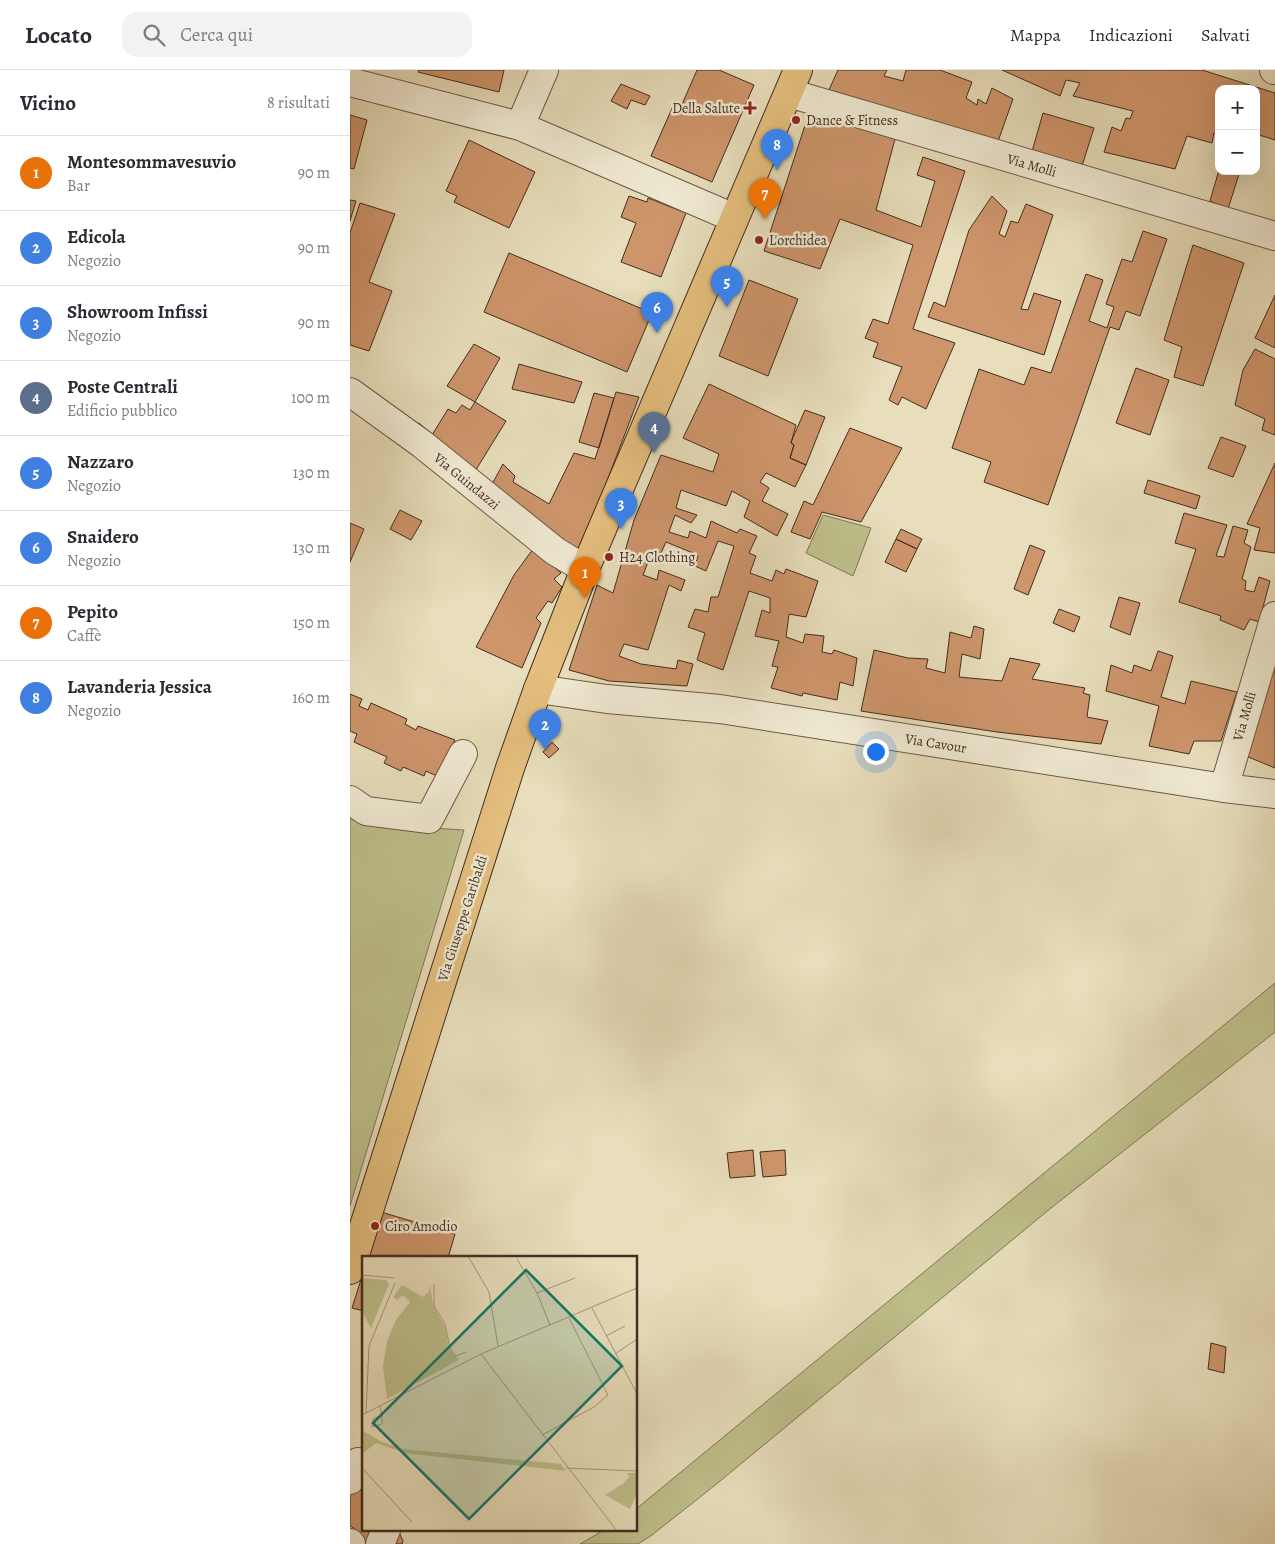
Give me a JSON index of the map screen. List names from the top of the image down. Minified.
{"streets":{"main road":["Via Giuseppe Garibaldi"],"street":["Via Molli","Via Guindazzi","Via Cavour"]},"crossings":[["Via Molli","Via Cavour"],["Via Molli","Via Giuseppe Garibaldi"],["Via Guindazzi","Via Giuseppe Garibaldi"],["Via Cavour","Via Giuseppe Garibaldi"]],"places":{"health":["Della Salute"],"other":["Dance & Fitness","L'orchidea","H24 Clothing","Ciro Amodio"]},"page":{"header":"Locato","search":"Cerca qui","nav":["Mappa","Indicazioni","Salvati"],"heading":["Vicino","8 risultati"],"map_buttons":["+","−"],"pins":["8","7","5","6","4","3","1","2"],"list":[{"mark":"1","name":"Montesommavesuvio","note":"Bar","value":"90 m"},{"mark":"2","name":"Edicola","note":"Negozio","value":"90 m"},{"mark":"3","name":"Showroom Infissi","note":"Negozio","value":"90 m"},{"mark":"4","name":"Poste Centrali","note":"Edificio pubblico","value":"100 m"},{"mark":"5","name":"Nazzaro","note":"Negozio","value":"130 m"},{"mark":"6","name":"Snaidero","note":"Negozio","value":"130 m"},{"mark":"7","name":"Pepito","note":"Caffè","value":"150 m"},{"mark":"8","name":"Lavanderia Jessica","note":"Negozio","value":"160 m"}]}}
